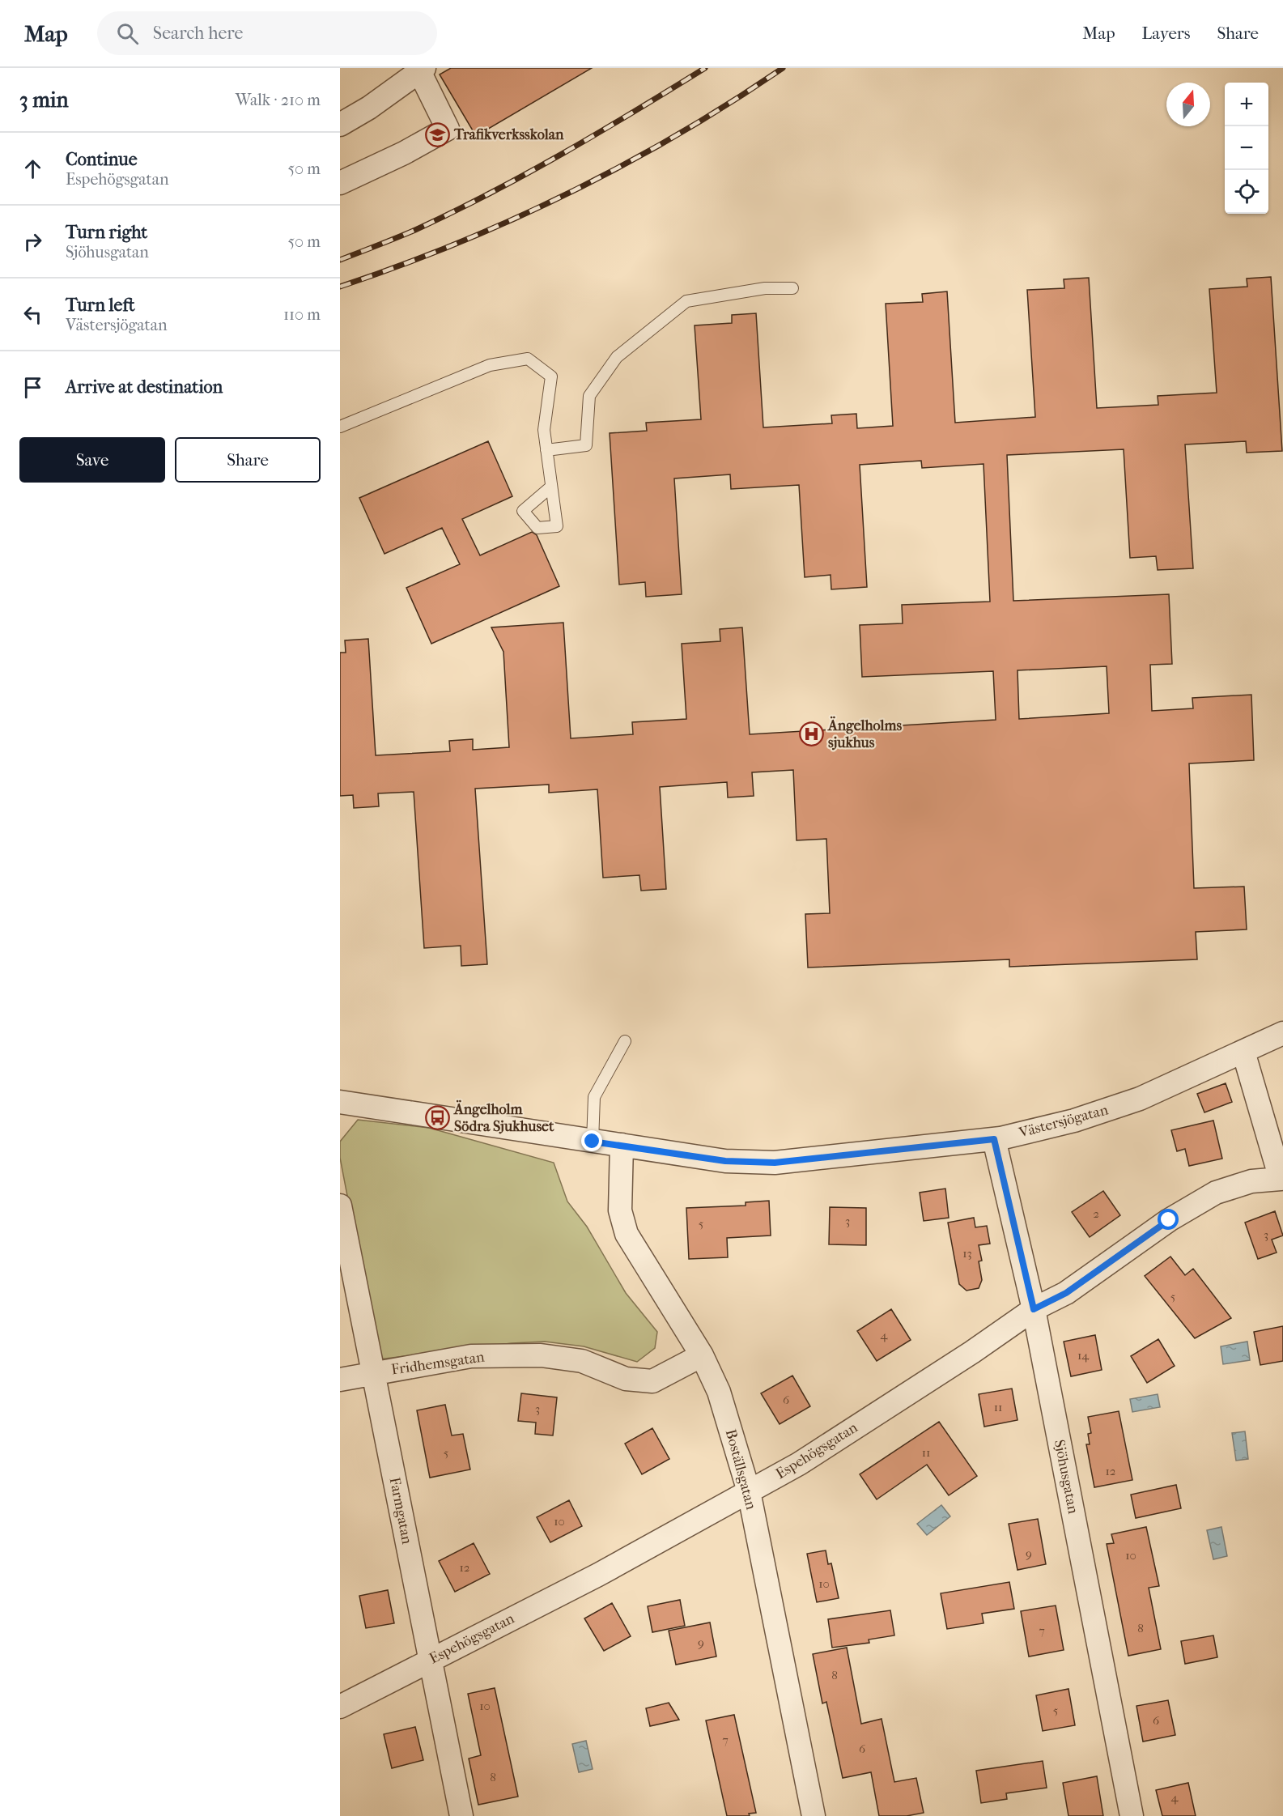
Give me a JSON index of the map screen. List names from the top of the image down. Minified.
{"streets":{"street":["Västersjögatan","Fridhemsgatan","Espehögsgatan","Boställsgatan","Sjöhusgatan","Farmgatan"]},"crossings":[["Västersjögatan","Boställsgatan"],["Västersjögatan","Sjöhusgatan"],["Fridhemsgatan","Boställsgatan"],["Fridhemsgatan","Farmgatan"],["Espehögsgatan","Boställsgatan"],["Espehögsgatan","Sjöhusgatan"],["Espehögsgatan","Farmgatan"]],"places":{"school or university":["Trafikverksskolan"],"hospital":["Ängelholms sjukhus"],"bus stop":["Ängelholm Södra Sjukhuset"]},"house_numbers":["2","3","5","3","13","5","4","14","6","11","3","5","11","12","10","9","10","12","10","8","7","9","8","10","5","6","7","6","8","4"],"north":"top","page":{"header":"Map","search":"Search here","nav":["Map","Layers","Share"],"heading":["3 min","Walk · 210 m"],"map_buttons":["+","−"],"list":[["Continue","Espehögsgatan","50 m"],["Turn right","Sjöhusgatan","50 m"],["Turn left","Västersjögatan","110 m"],"Arrive at destination"],"buttons":["Save","Share"]}}
